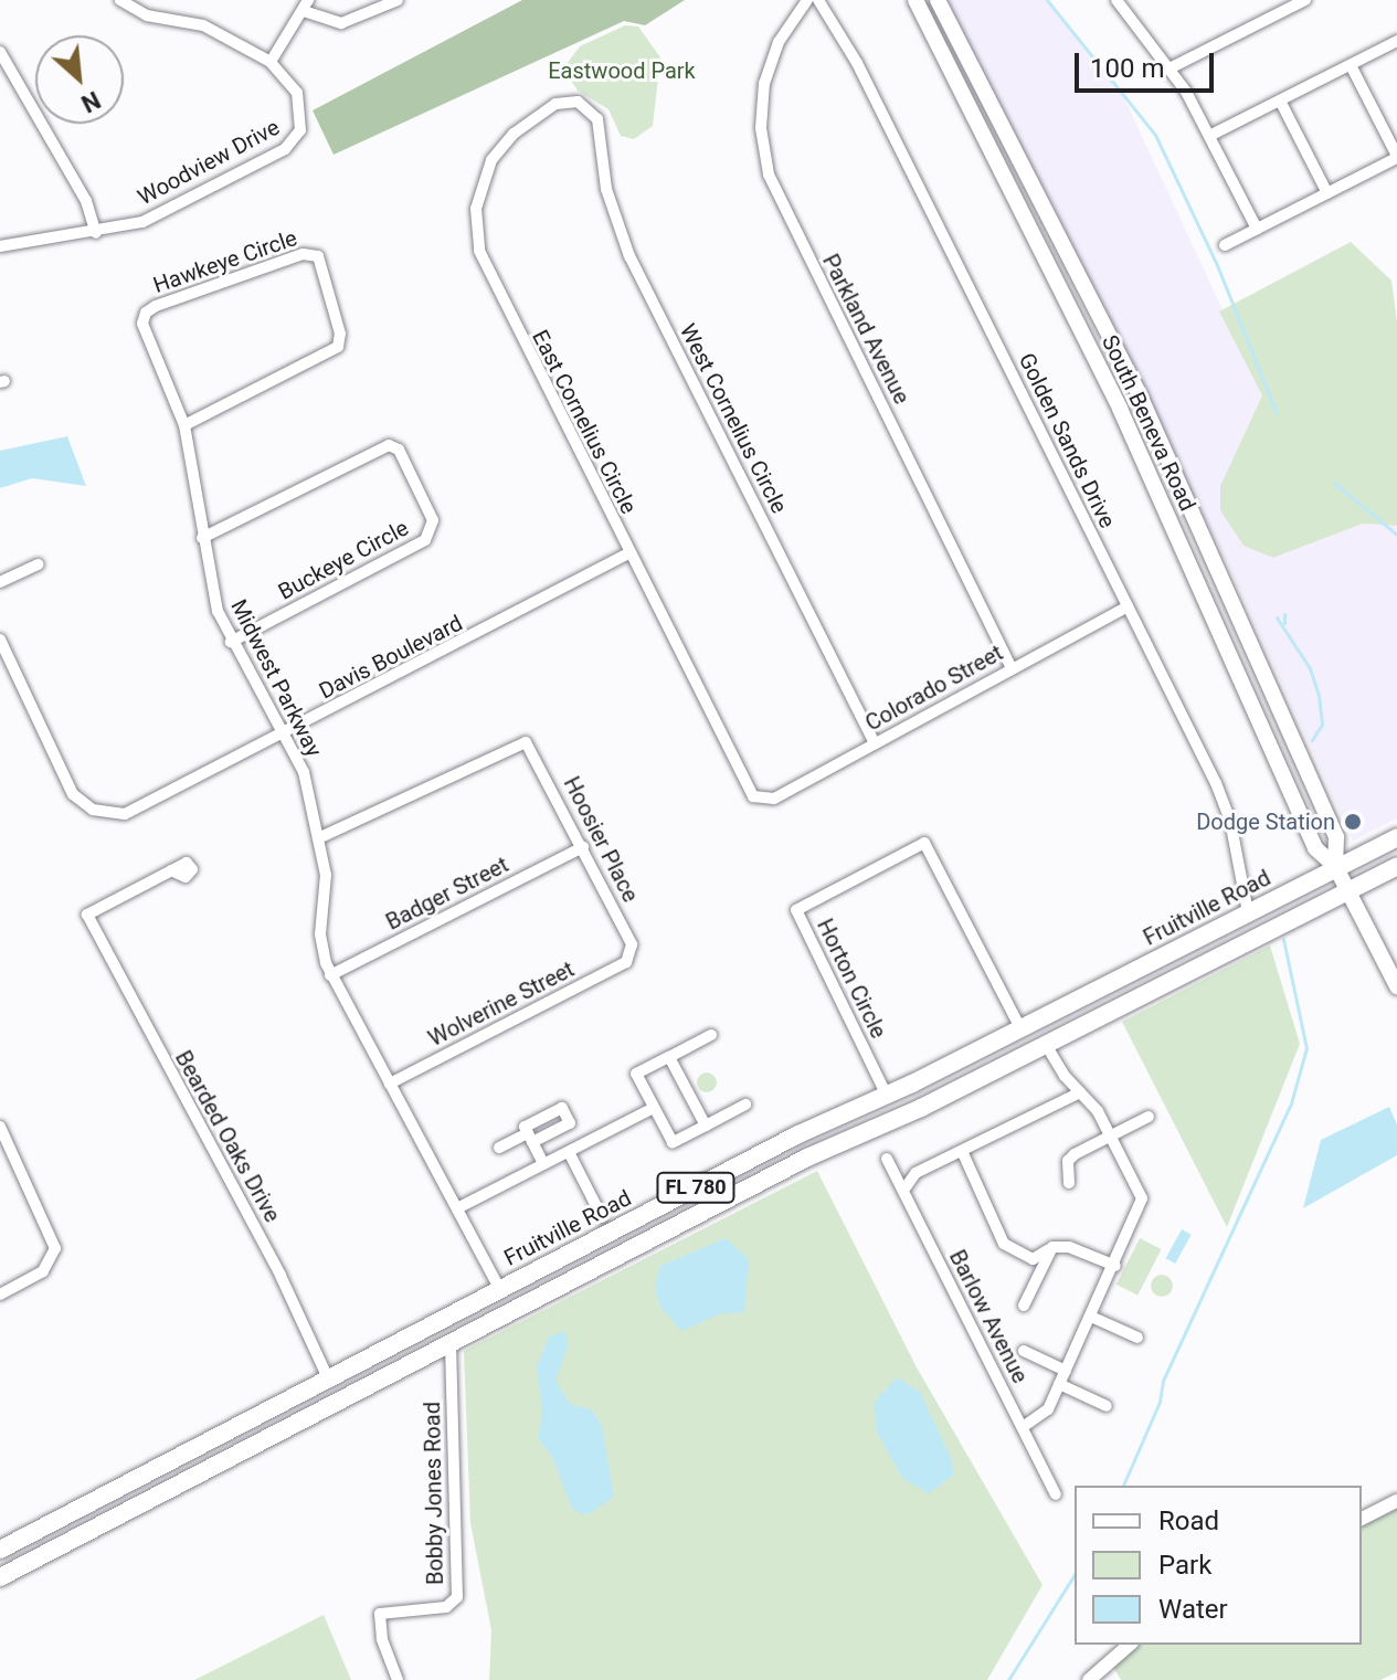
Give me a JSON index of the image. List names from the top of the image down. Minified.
{"streets":{"main road":["South Beneva Road","Fruitville Road","FL 780"],"street":["Woodview Drive","Hawkeye Circle","Parkland Avenue","West Cornelius Circle","East Cornelius Circle","Golden Sands Drive","Buckeye Circle","Davis Boulevard","Midwest Parkway","Colorado Street","Hoosier Place","Badger Street","Horton Circle","Wolverine Street","Bearded Oaks Drive","Barlow Avenue","Bobby Jones Road"]},"crossings":[["Hawkeye Circle","Midwest Parkway"],["Parkland Avenue","Colorado Street"],["West Cornelius Circle","East Cornelius Circle"],["West Cornelius Circle","Colorado Street"],["East Cornelius Circle","Davis Boulevard"],["East Cornelius Circle","Colorado Street"],["South Beneva Road","Fruitville Road"],["South Beneva Road","FL 780"],["Golden Sands Drive","Colorado Street"],["Golden Sands Drive","Fruitville Road"],["Buckeye Circle","Midwest Parkway"],["Davis Boulevard","Midwest Parkway"],["Midwest Parkway","Hoosier Place"],["Midwest Parkway","Badger Street"],["Midwest Parkway","Fruitville Road"],["Midwest Parkway","Wolverine Street"],["Hoosier Place","Badger Street"],["Hoosier Place","Wolverine Street"],["Fruitville Road","Horton Circle"],["Fruitville Road","Bearded Oaks Drive"],["FL 780","Bobby Jones Road"]],"parks":["Eastwood Park"],"places":["Dodge Station"],"legend":["Road","Park","Water"],"scale_bar":"100 m","north":"bottom right"}
